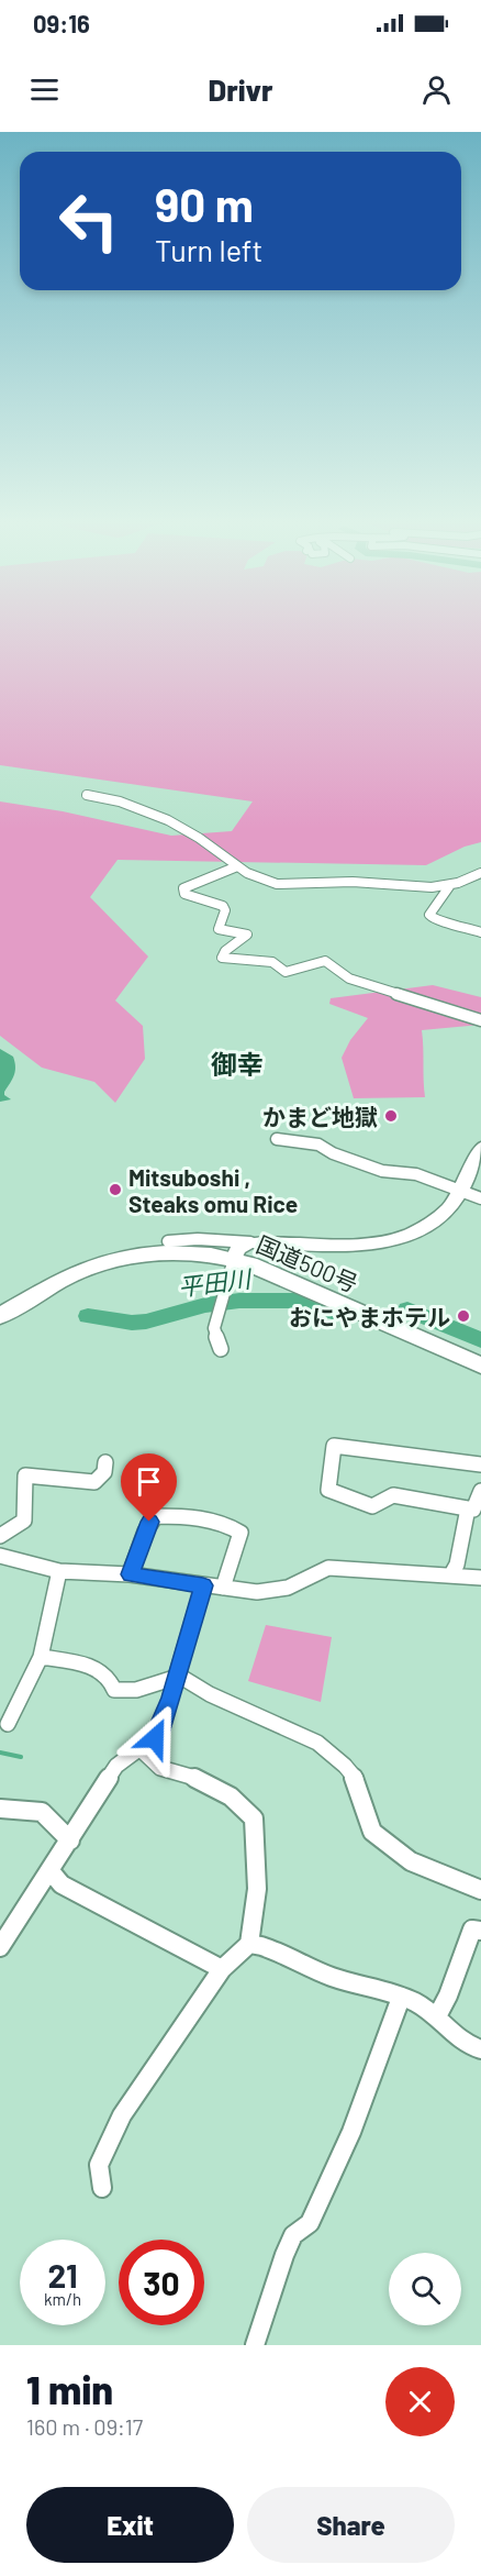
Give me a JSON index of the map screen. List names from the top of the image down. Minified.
{"streets":{"highway":["国道500号"]},"districts":["御幸"],"water":["平田川"],"places":["かまど地獄","Mitsuboshi , Steaks omu Rice","おにやまホテル"],"page":{"status":"09:16","header":"Drivr","turn":["90 m","Turn left"],"speed":"21 km/h","limit":"30","heading":["1 min","160 m · 09:17"],"buttons":["Exit","Share"]}}
